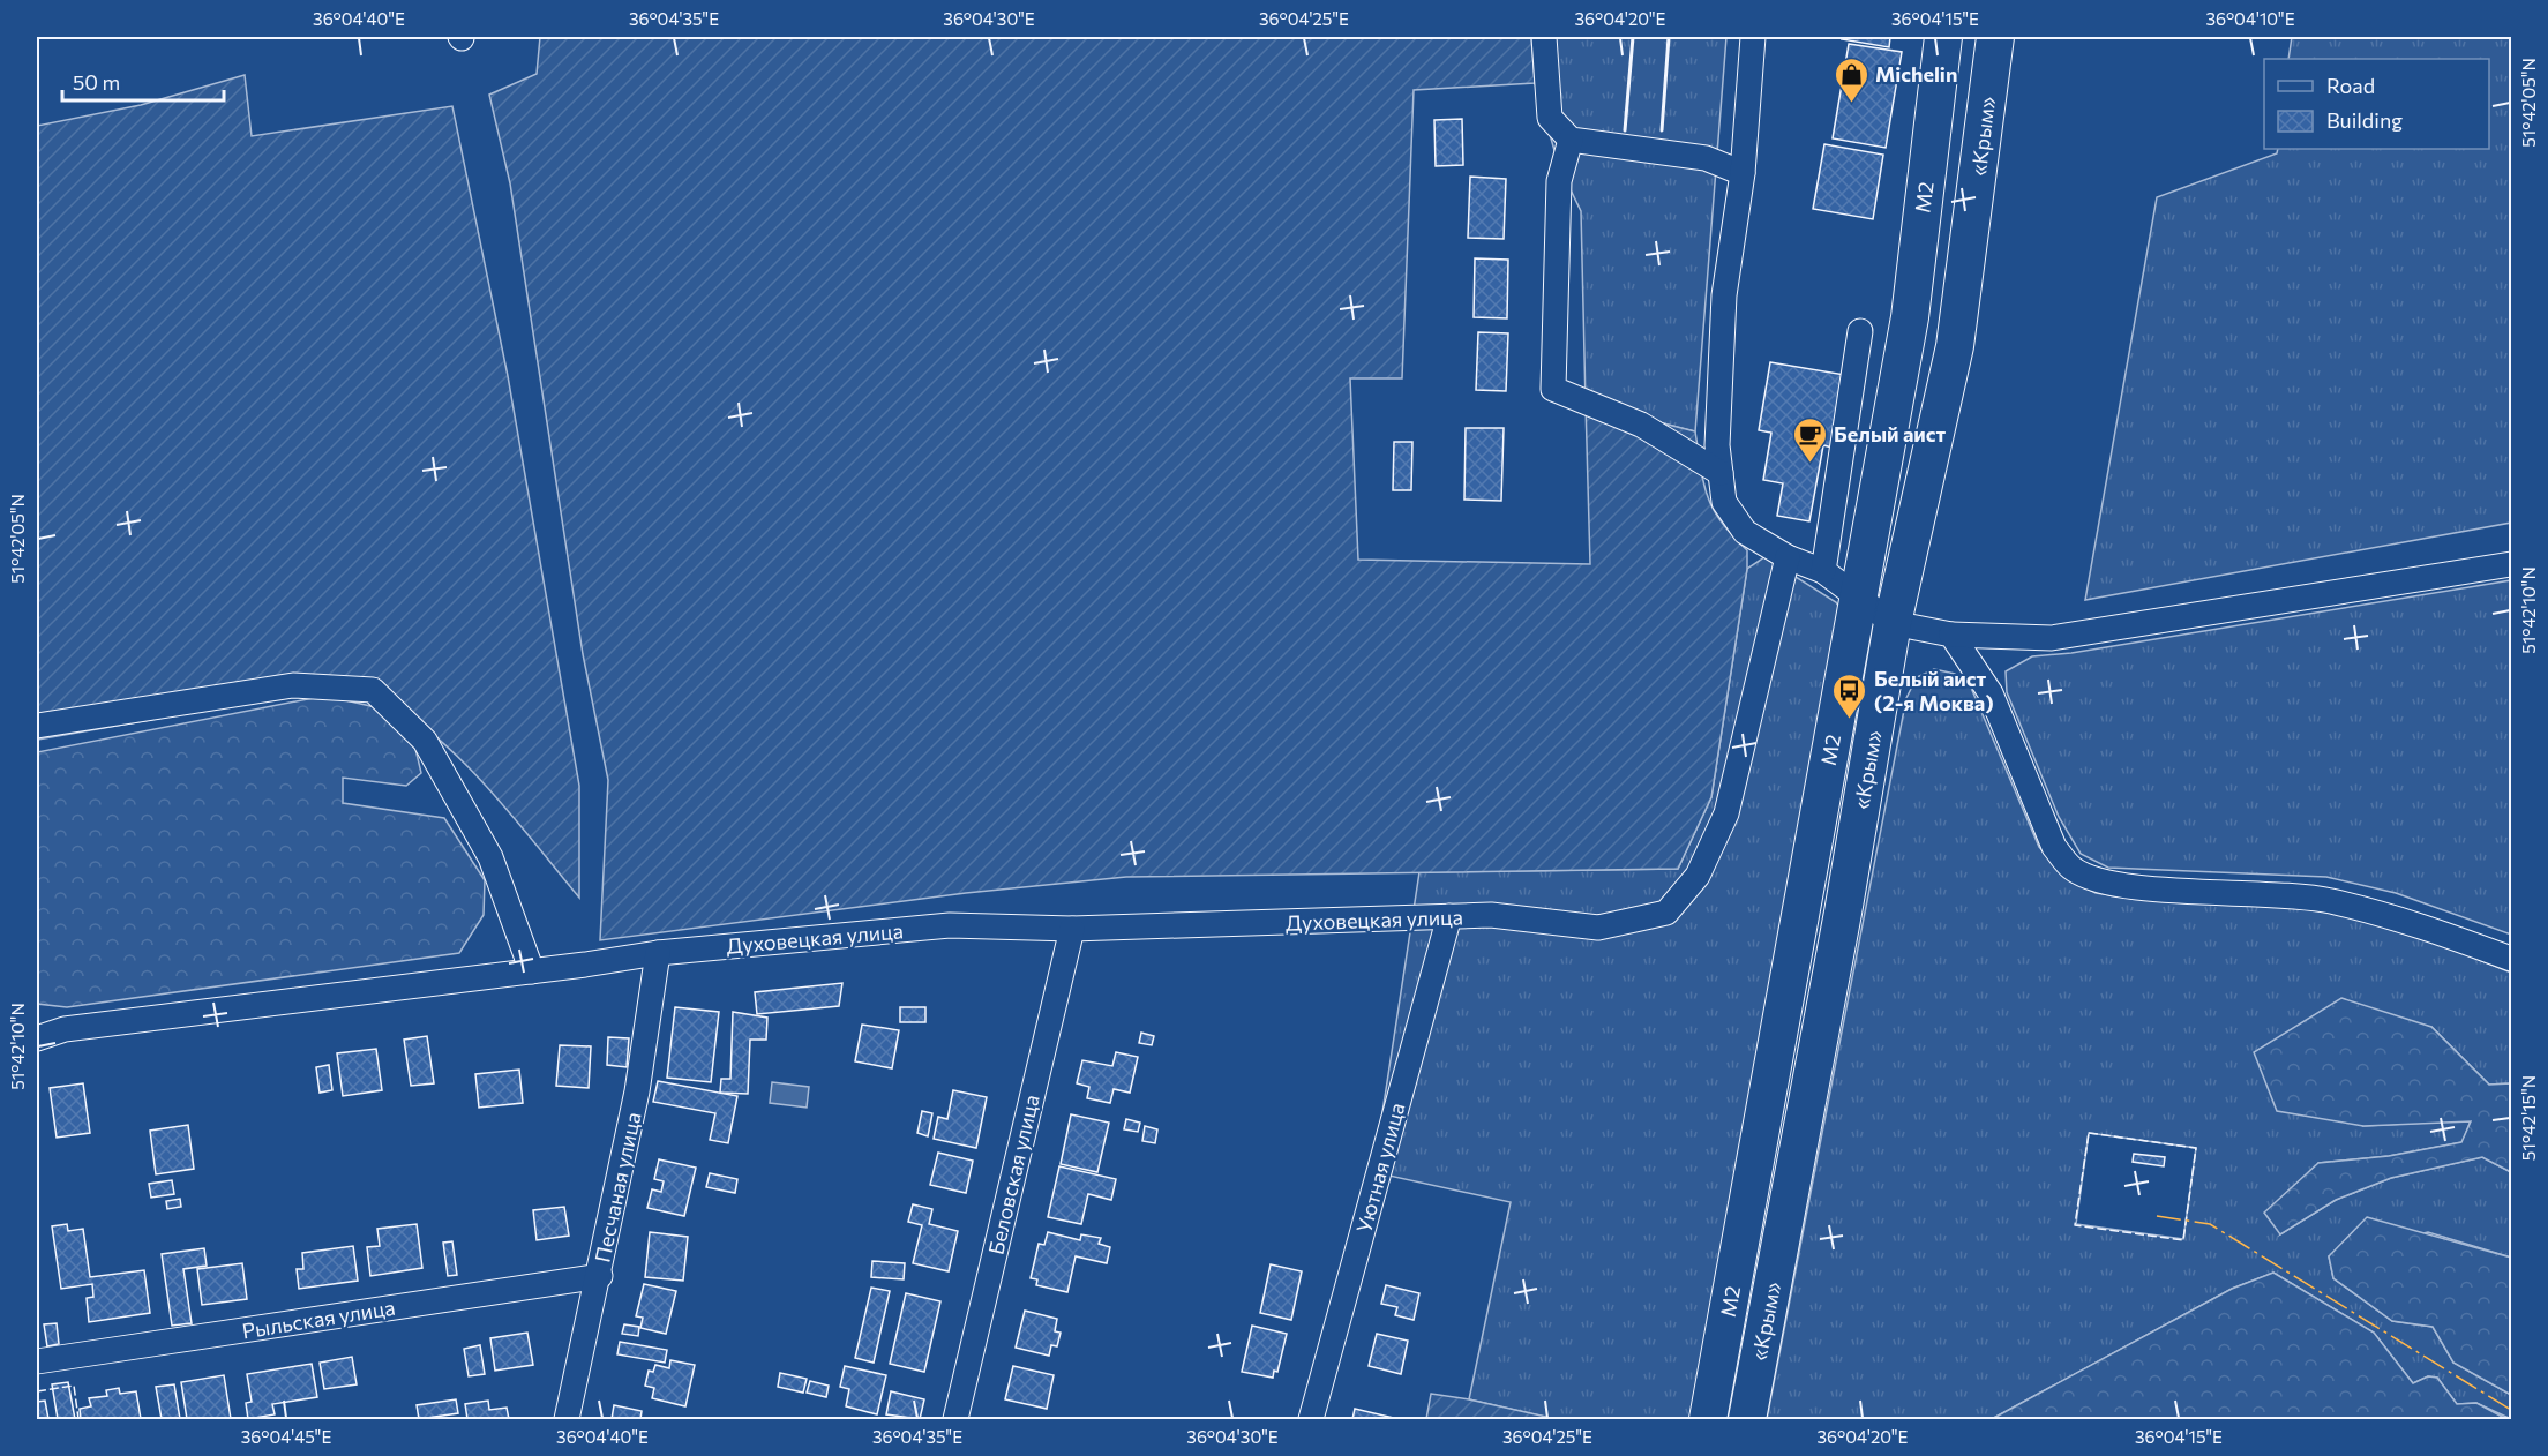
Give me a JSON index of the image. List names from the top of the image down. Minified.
{"streets":{"highway":["«Крым»","М2"],"street":["Духовецкая улица","Уютная улица","Беловская улица","Песчаная улица","Рыльская улица"]},"crossings":[["Духовецкая улица","Уютная улица"],["Духовецкая улица","Беловская улица"],["Духовецкая улица","Песчаная улица"],["Песчаная улица","Рыльская улица"]],"places":{"shop":["Michelin"],"cafe":["Белый аист"],"bus stop":["Белый аист (2-я Моква)"]},"legend":["Road","Building"],"scale_bar":"50 m","coordinates":["36°04'40\"E","36°04'35\"E","36°04'30\"E","36°04'25\"E","36°04'20\"E","36°04'15\"E","36°04'10\"E","51°42'05\"N","51°42'10\"N","51°42'15\"N","36°04'45\"E"]}
